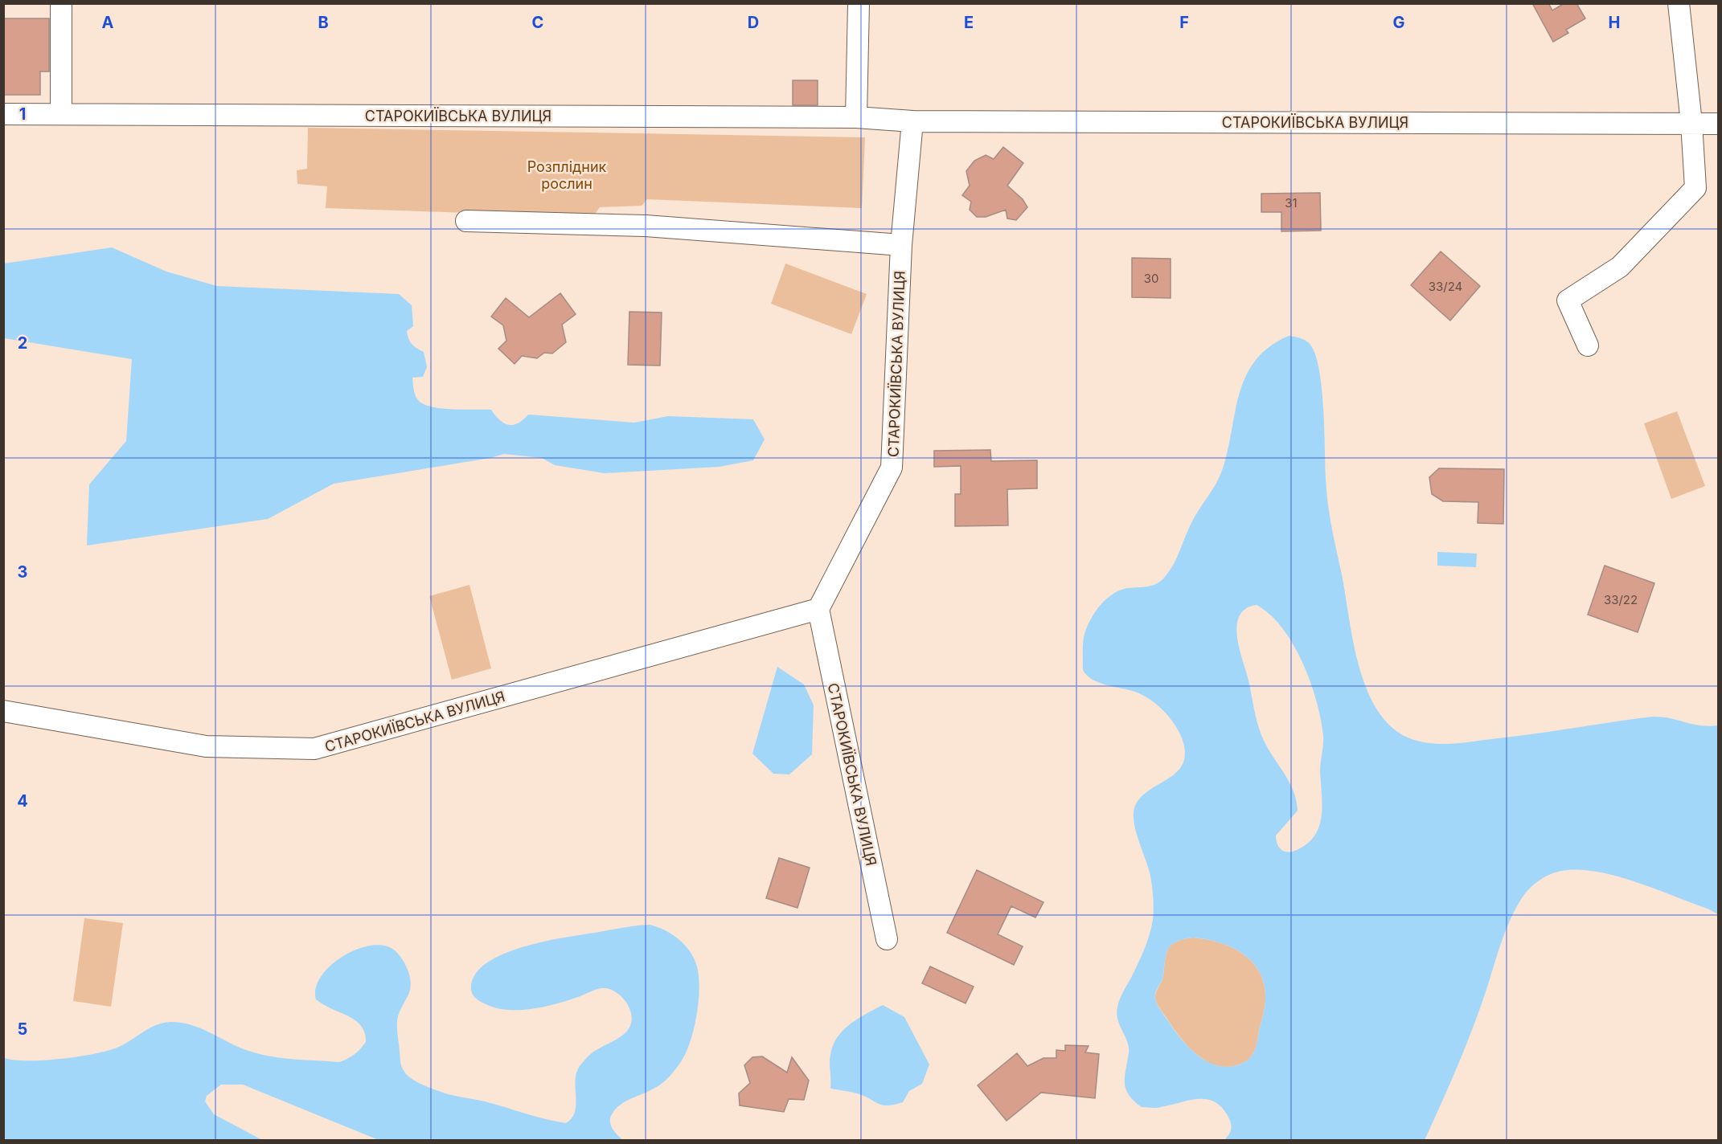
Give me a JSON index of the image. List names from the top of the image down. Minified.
{"streets":{"street":["СТАРОКИЇВСЬКА ВУЛИЦЯ"]},"parks":["Розплідник рослин"],"house_numbers":["31","30","33/24","33/22"],"grid":{"columns":["A","B","C","D","E","F","G","H"],"rows":["1","2","3","4","5"]}}
